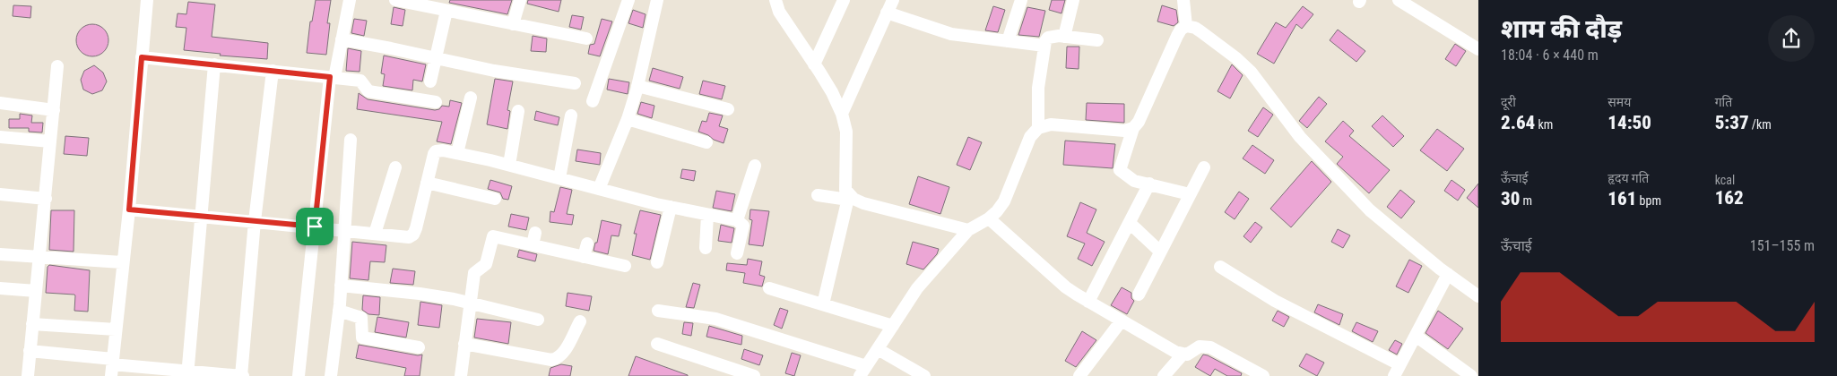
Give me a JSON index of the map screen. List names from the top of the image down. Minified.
{"page":{"heading":["शाम की दौड़","18:04 · 6 × 440 m"],"stats":[["दूरी","2.64 km"],["समय","14:50"],["गति","5:37 /km"],["ऊँचाई","30 m"],["हृदय गति","161 bpm"],["kcal","162"]],"chart":["ऊँचाई","151–155 m"]}}
